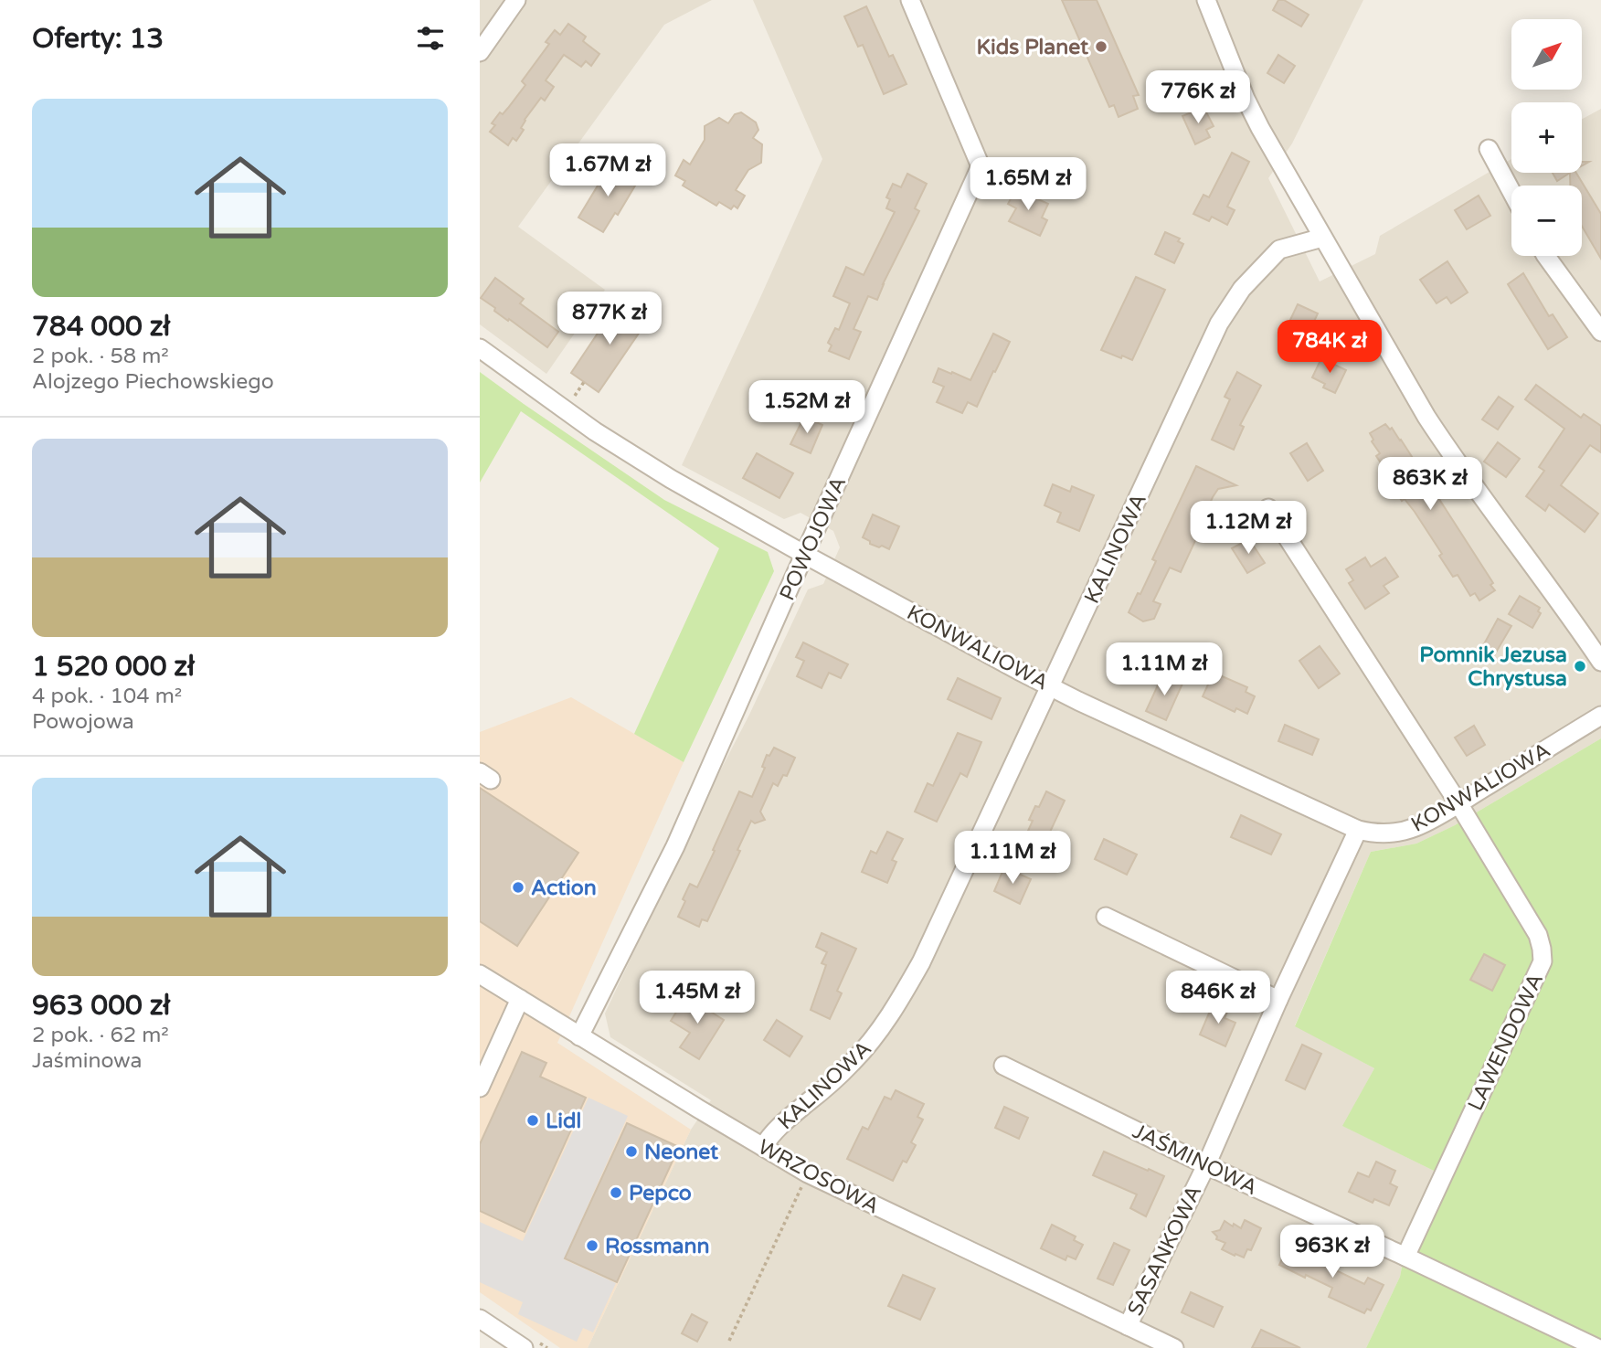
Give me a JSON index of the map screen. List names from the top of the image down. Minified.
{"streets":{"street":["POWOJOWA","KALINOWA","KONWALIOWA","LAWENDOWA","JAŚMINOWA","WRZOSOWA","SASANKOWA"]},"crossings":[["POWOJOWA","KONWALIOWA"],["POWOJOWA","WRZOSOWA"],["KALINOWA","KONWALIOWA"],["KALINOWA","WRZOSOWA"],["KONWALIOWA","LAWENDOWA"],["KONWALIOWA","SASANKOWA"],["LAWENDOWA","JAŚMINOWA"],["JAŚMINOWA","SASANKOWA"],["WRZOSOWA","SASANKOWA"]],"places":["Kids Planet","Pomnik Jezusa Chrystusa","Action","Lidl","Neonet","Pepco","Rossmann"],"north":"top right","page":{"heading":"Oferty: 13","map_buttons":["+","−"],"price":["776K zł","1.67M zł","1.65M zł","877K zł","784K zł","1.52M zł","863K zł","1.12M zł","1.11M zł","1.11M zł","1.45M zł","846K zł","963K zł"],"list":[{"name":"784 000 zł","note":"2 pok. · 58 m² · Alojzego Piechowskiego"},{"name":"1 520 000 zł","note":"4 pok. · 104 m² · Powojowa"},{"name":"963 000 zł","note":"2 pok. · 62 m² · Jaśminowa"}]}}
